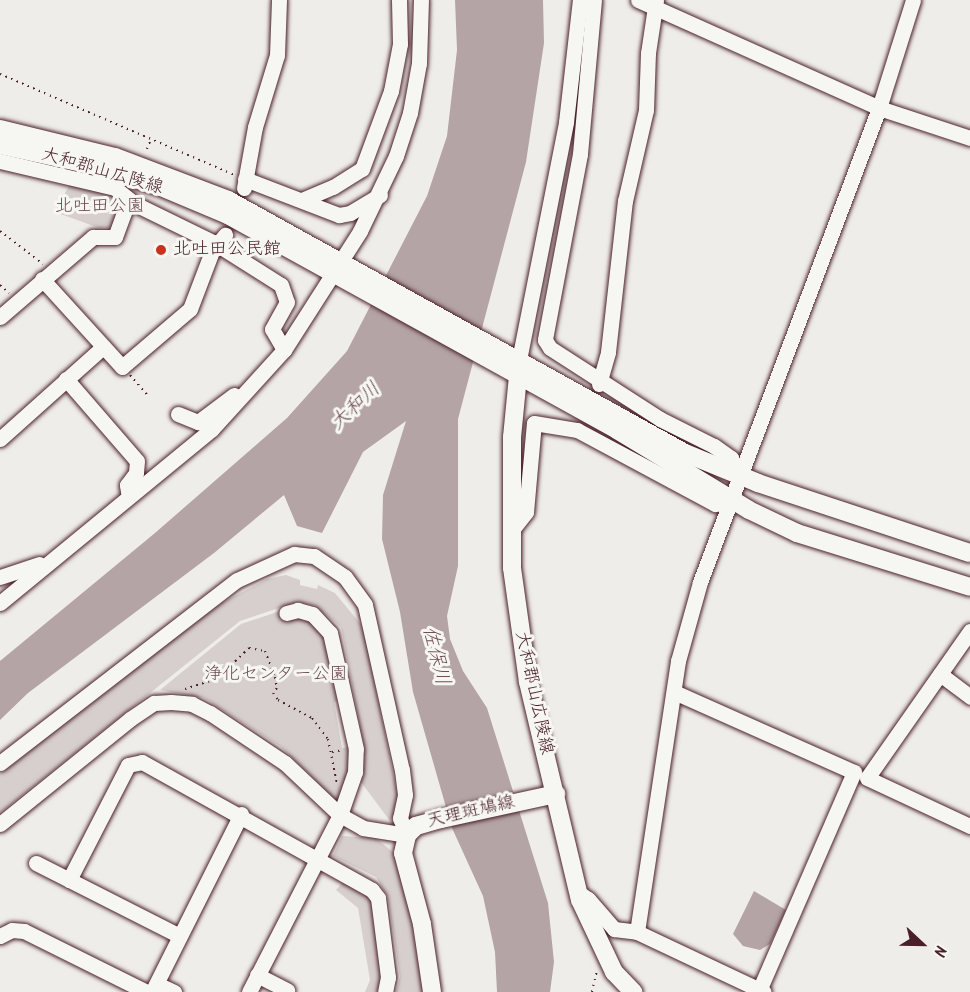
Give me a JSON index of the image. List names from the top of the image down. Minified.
{"streets":{"main road":["大和郡山広陵線","天理斑鳩線"]},"crossings":[["大和郡山広陵線","天理斑鳩線"]],"water":["大和川","佐保川"],"parks":["北吐田公園","浄化センター公園"],"places":["北吐田公民館"],"north":"right"}
